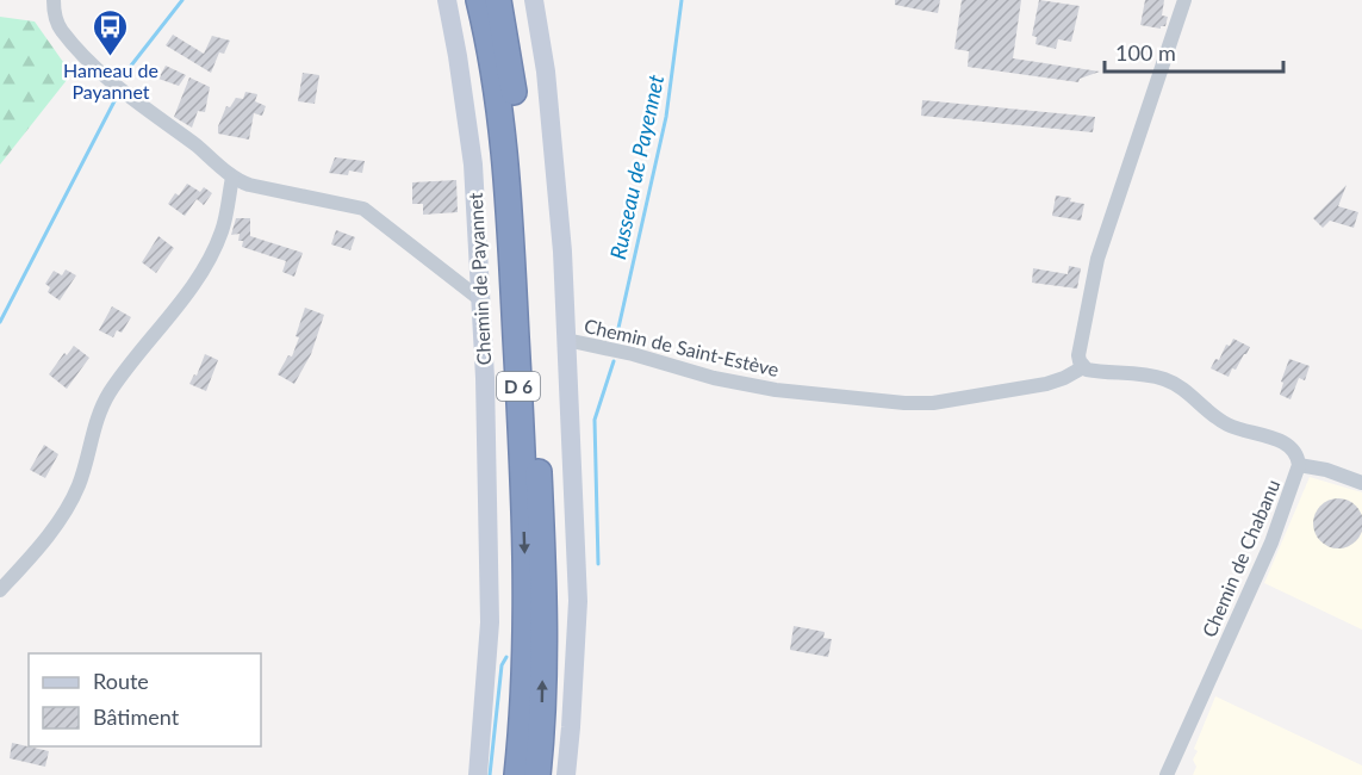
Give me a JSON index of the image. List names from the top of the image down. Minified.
{"streets":{"highway":["D 6"],"street":["Chemin de Payannet","Chemin de Saint-Estève","Chemin de Chabanu"]},"crossings":[["Chemin de Saint-Estève","Chemin de Chabanu"]],"water":["Russeau de Payennet"],"places":{"bus stop":["Hameau de Payannet"]},"legend":["Route","Bâtiment"],"scale_bar":"100 m"}
